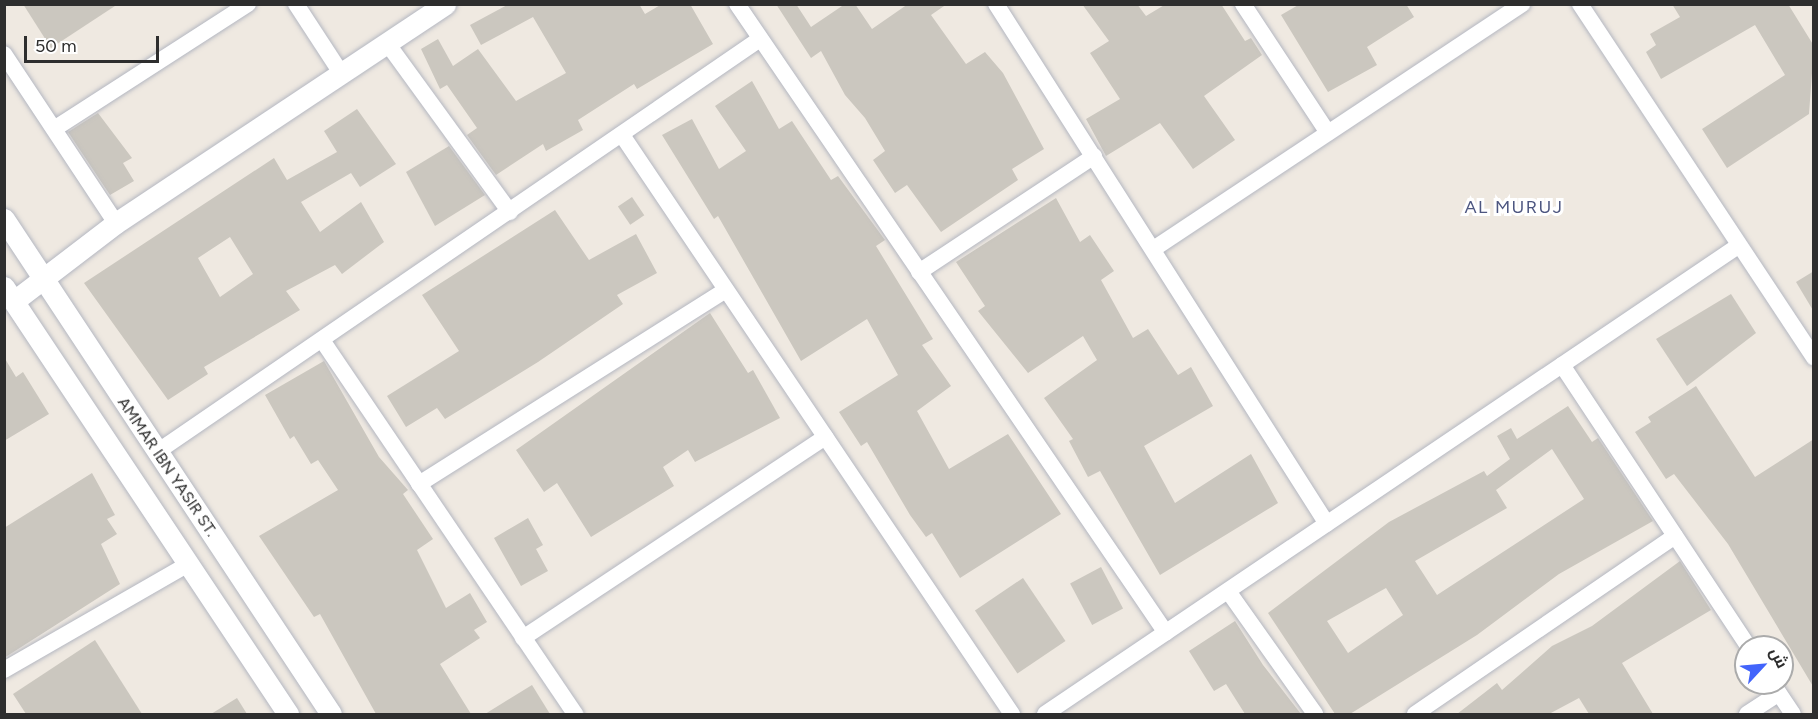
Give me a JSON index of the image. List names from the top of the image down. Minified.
{"streets":{"street":["AMMAR IBN YASIR ST."]},"districts":["AL MURUJ"],"scale_bar":"50 m","north":"top right"}
